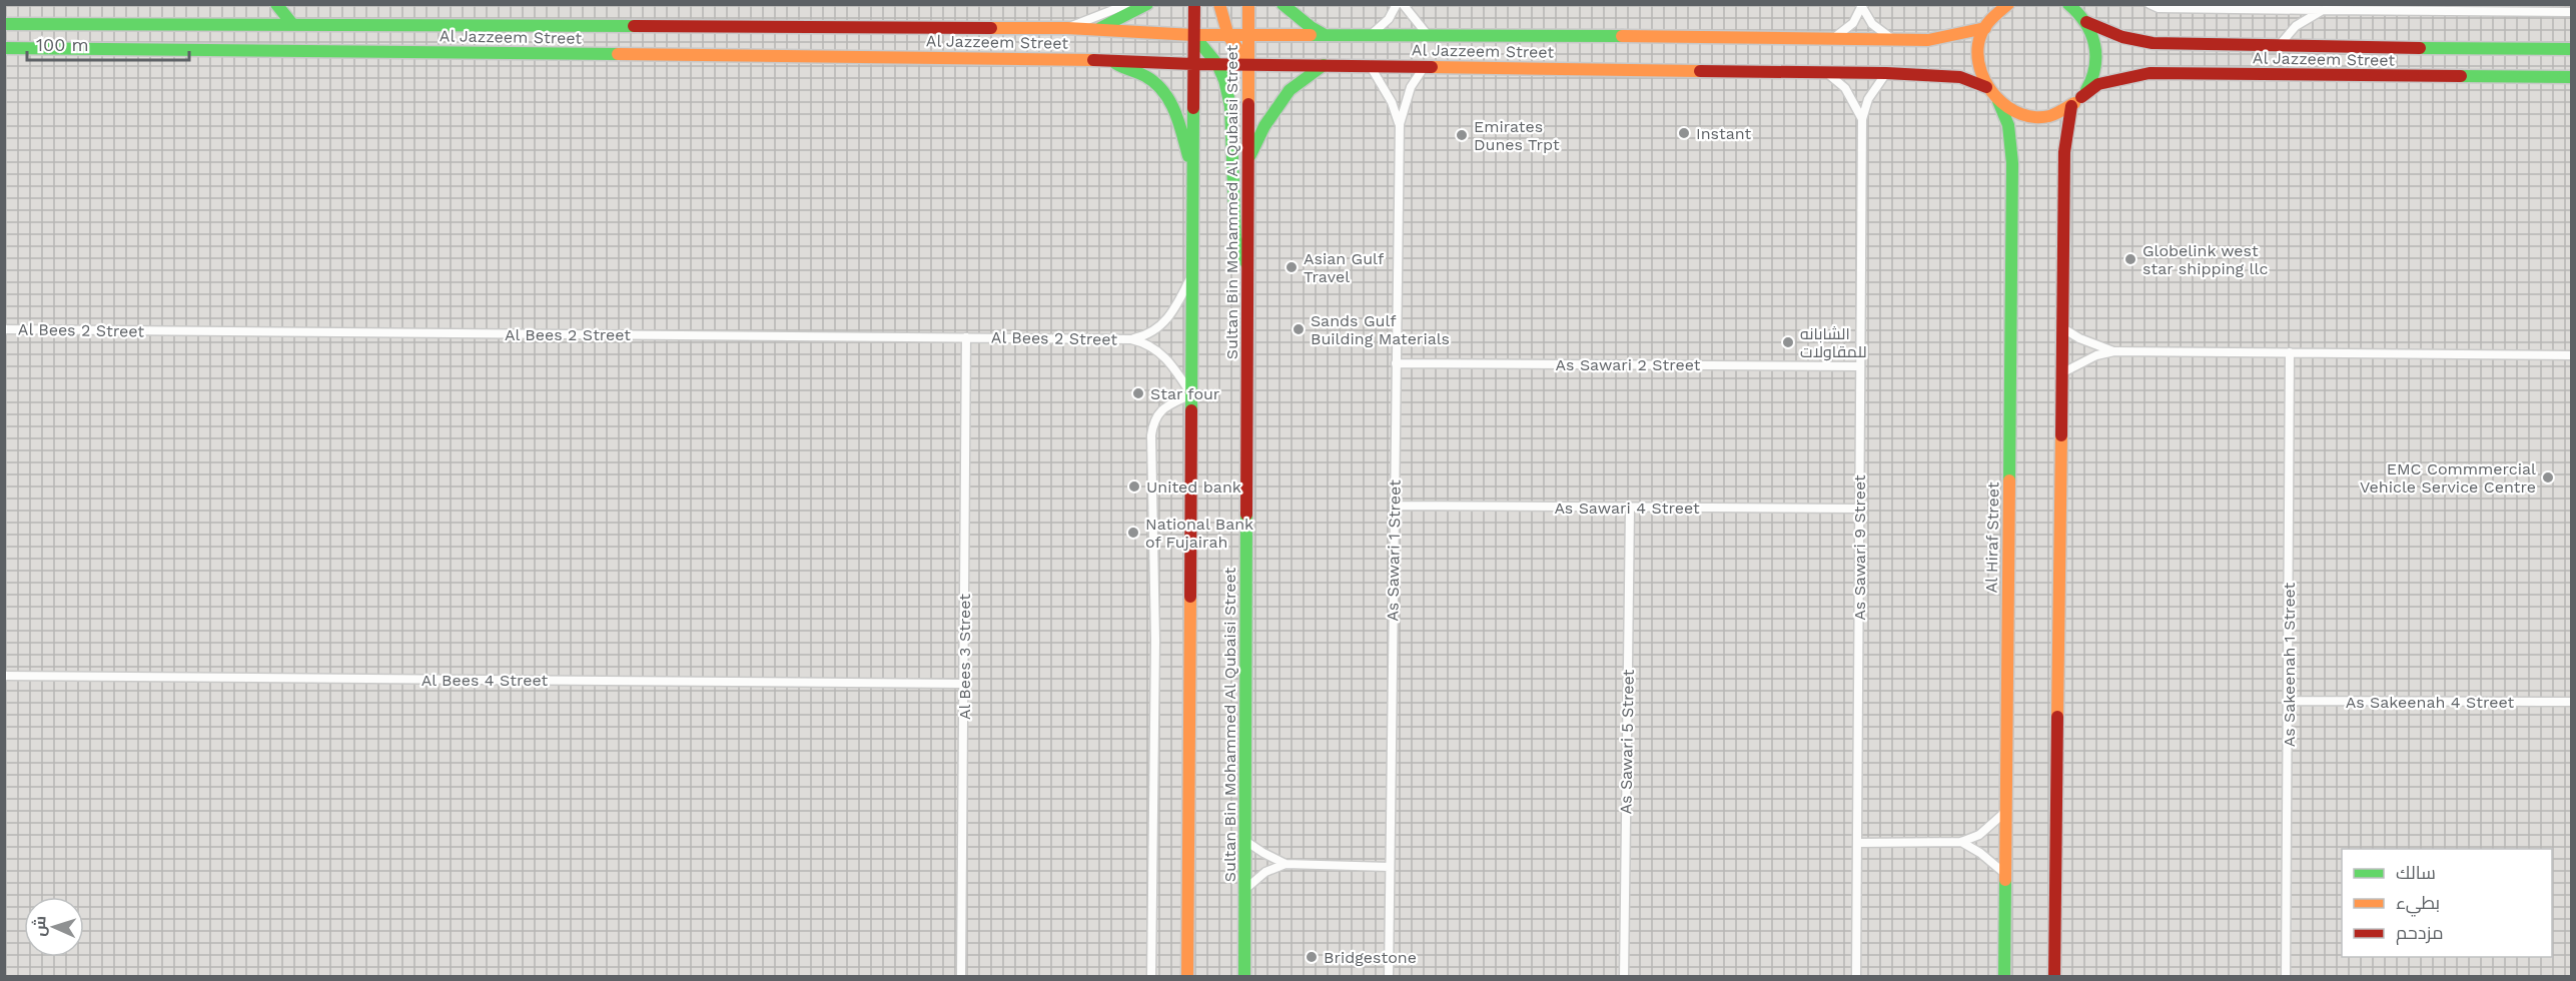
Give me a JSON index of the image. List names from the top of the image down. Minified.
{"streets":{"street":["Al Jazzeem Street","Sultan Bin Mohammed Al Qubaisi Street","Al Bees 2 Street","As Sawari 2 Street","As Sawari 4 Street","Al Hiraf Street","As Sawari 9 Street","As Sawari 1 Street","Al Bees 3 Street","As Sakeenah 1 Street","Al Bees 4 Street","As Sakeenah 4 Street","As Sawari 5 Street"]},"crossings":[["Al Jazzeem Street","Sultan Bin Mohammed Al Qubaisi Street"],["Al Jazzeem Street","As Sawari 9 Street"],["Al Jazzeem Street","As Sawari 1 Street"],["Al Bees 2 Street","Al Bees 3 Street"],["As Sawari 2 Street","As Sawari 9 Street"],["As Sawari 2 Street","As Sawari 1 Street"],["As Sawari 4 Street","As Sawari 9 Street"],["As Sawari 4 Street","As Sawari 1 Street"],["As Sawari 4 Street","As Sawari 5 Street"],["Al Bees 3 Street","Al Bees 4 Street"],["As Sakeenah 1 Street","As Sakeenah 4 Street"]],"places":["Instant","Emirates Dunes Trpt","Globelink west star shipping llc","Asian Gulf Travel","Sands Gulf Building Materials","الشابانه للمقاولات","Star four","EMC Commmercial Vehicle Service Centre","United bank","National Bank of Fujairah","Bridgestone"],"legend":["سالك","بطيء","مزدحم"],"scale_bar":"100 m","north":"left"}
